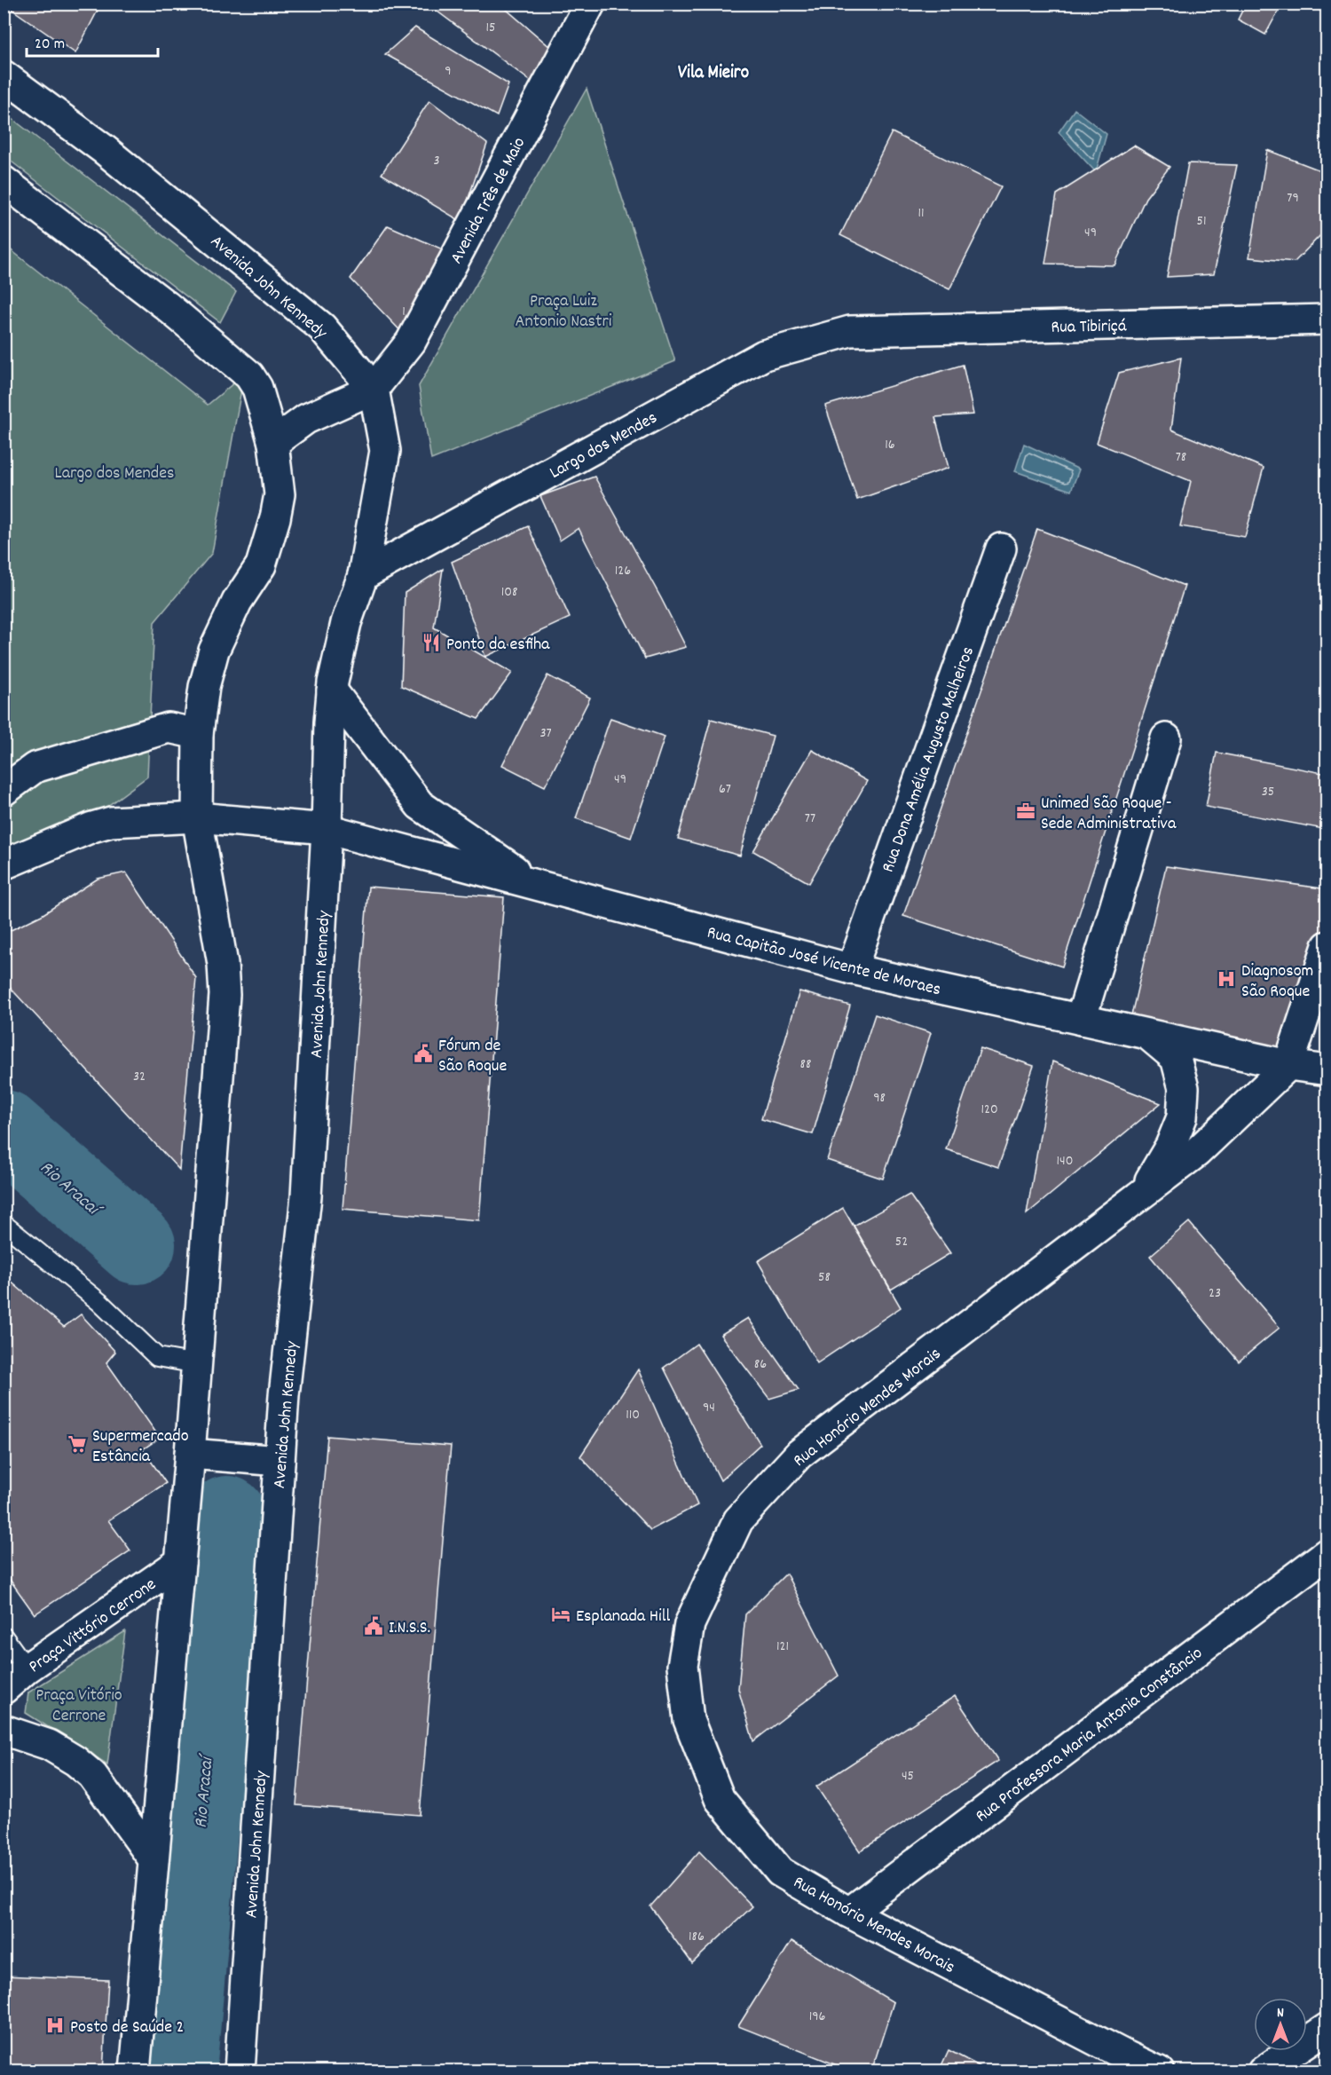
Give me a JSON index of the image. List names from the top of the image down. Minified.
{"streets":{"street":["Avenida Três de Maio","Avenida John Kennedy","Rua Tibiriçá","Largo dos Mendes","Rua Dona Amélia Augusto Malheiros","Rua Capitão José Vicente de Moraes","Rua Honório Mendes Morais","Praça Vittório Cerrone","Rua Professora Maria Antonia Constâncio"]},"crossings":[["Avenida Três de Maio","Avenida John Kennedy"],["Avenida John Kennedy","Largo dos Mendes"],["Avenida John Kennedy","Rua Capitão José Vicente de Moraes"],["Rua Tibiriçá","Largo dos Mendes"],["Rua Dona Amélia Augusto Malheiros","Rua Capitão José Vicente de Moraes"],["Rua Capitão José Vicente de Moraes","Rua Honório Mendes Morais"],["Rua Honório Mendes Morais","Rua Professora Maria Antonia Constâncio"]],"districts":["Vila Mieiro"],"water":["Rio Aracaí"],"parks":["Praça Luiz Antonio Nastri","Largo dos Mendes","Praça Vitório Cerrone"],"places":{"restaurant":["Ponto da esfiha"],"office":["Unimed São Roque - Sede Administrativa"],"hospital":["Diagnosom São Roque","Posto de Saúde 2"],"public building":["Fórum de São Roque","I.N.S.S."],"supermarket":["Supermercado Estância"],"hotel":["Esplanada Hill"]},"house_numbers":["15","9","3","79","11","51","49","1","16","78","126","108","37","49","67","35","77","88","32","98","120","140","52","58","23","86","94","110","121","45","186","196"],"scale_bar":"20 m","north":"top"}
